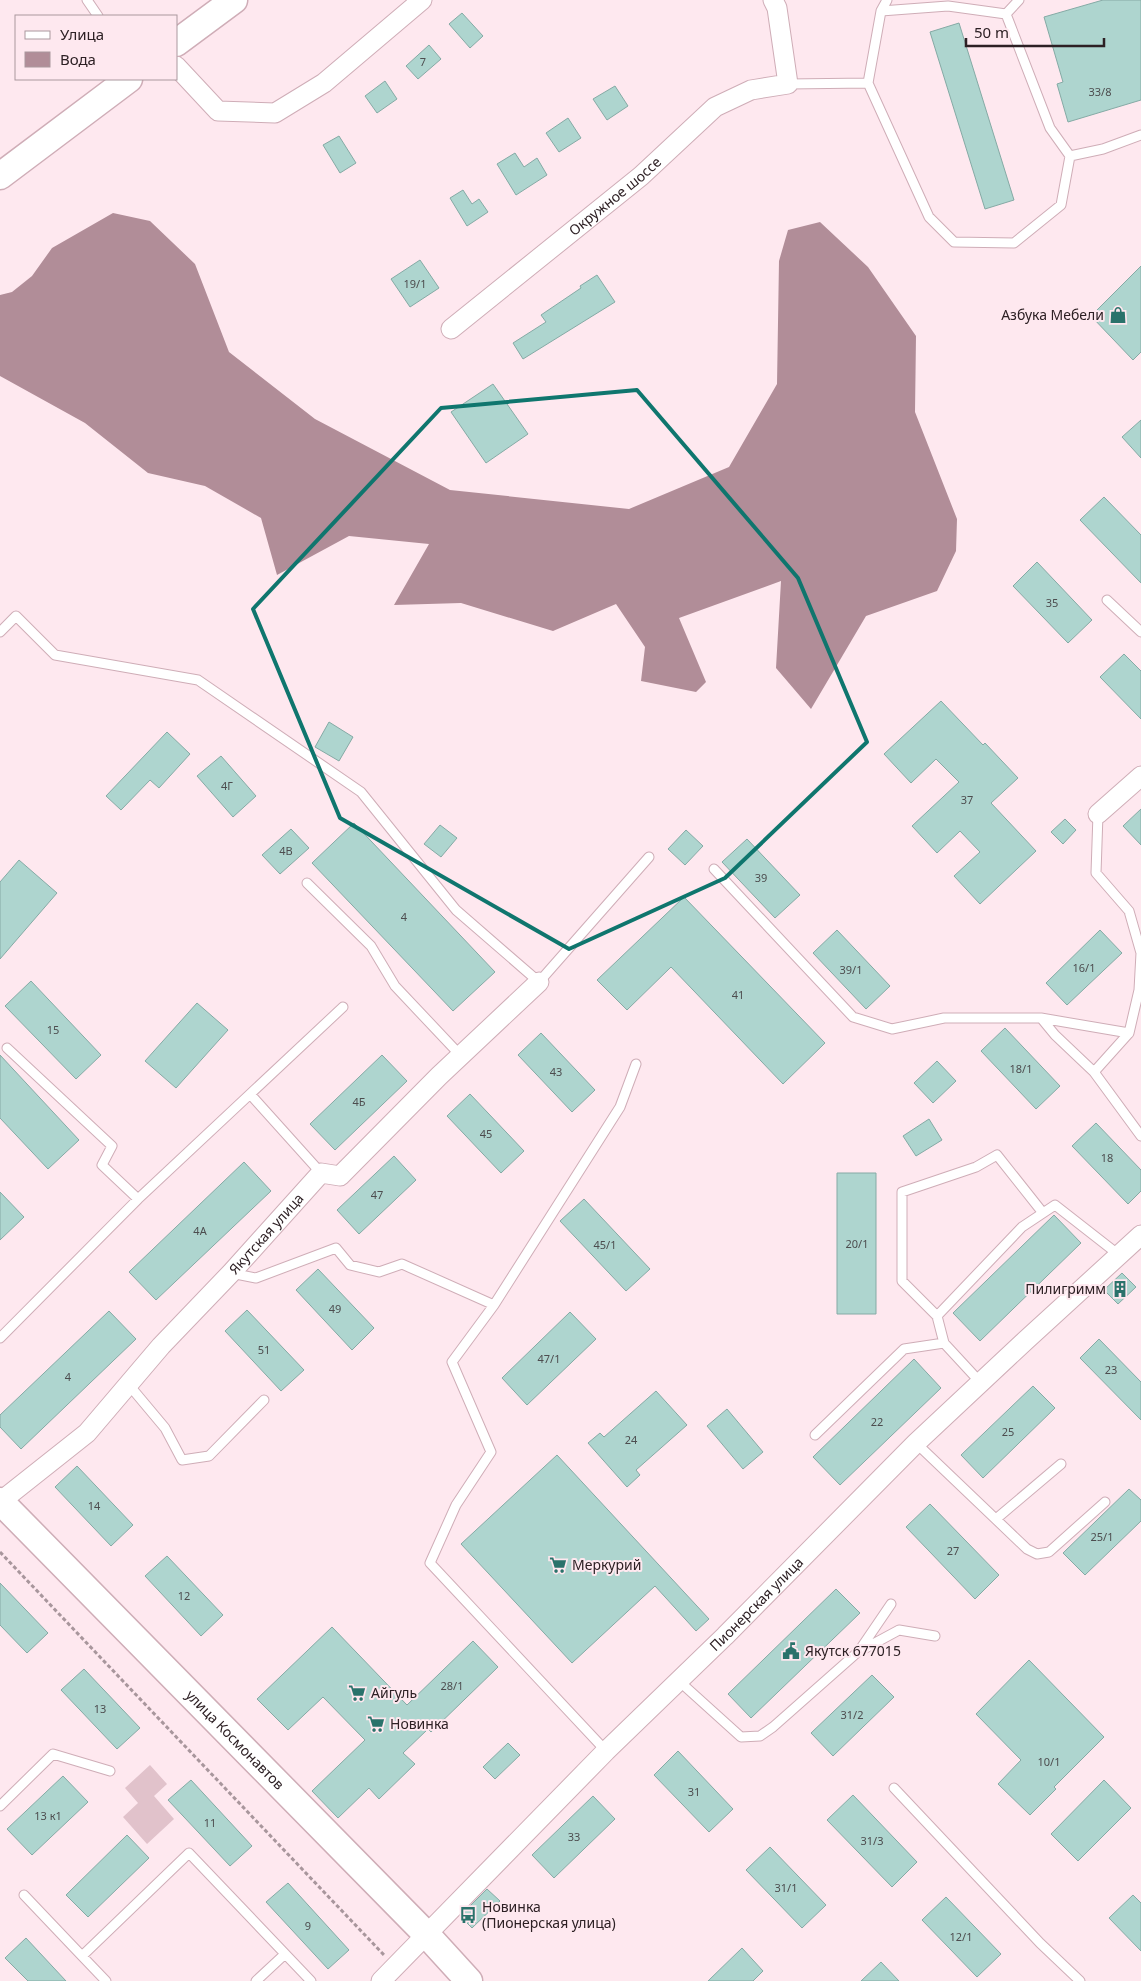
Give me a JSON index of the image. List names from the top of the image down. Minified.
{"streets":{"street":["Окружное шоссе","Якутская улица","Пионерская улица","улица Космонавтов"]},"crossings":[["Якутская улица","улица Космонавтов"],["Пионерская улица","улица Космонавтов"]],"places":{"shop":["Азбука Мебели"],"building":["Пилигримм"],"supermarket":["Меркурий","Айгуль","Новинка"],"public building":["Якутск 677015"],"bus stop":["Новинка (Пионерская улица)"]},"house_numbers":["7","33/8","19/1","35","4Г","37","4В","39","4","16/1","39/1","41","15","18/1","43","4Б","45","18","47","4А","20/1","45/1","49","51","47/1","23","4","22","25","24","14","25/1","27","12","28/1","13","31/2","10/1","31","13 к1","11","33","31/3","31/1","9","12/1"],"legend":["Улица","Вода"],"scale_bar":"50 m"}
